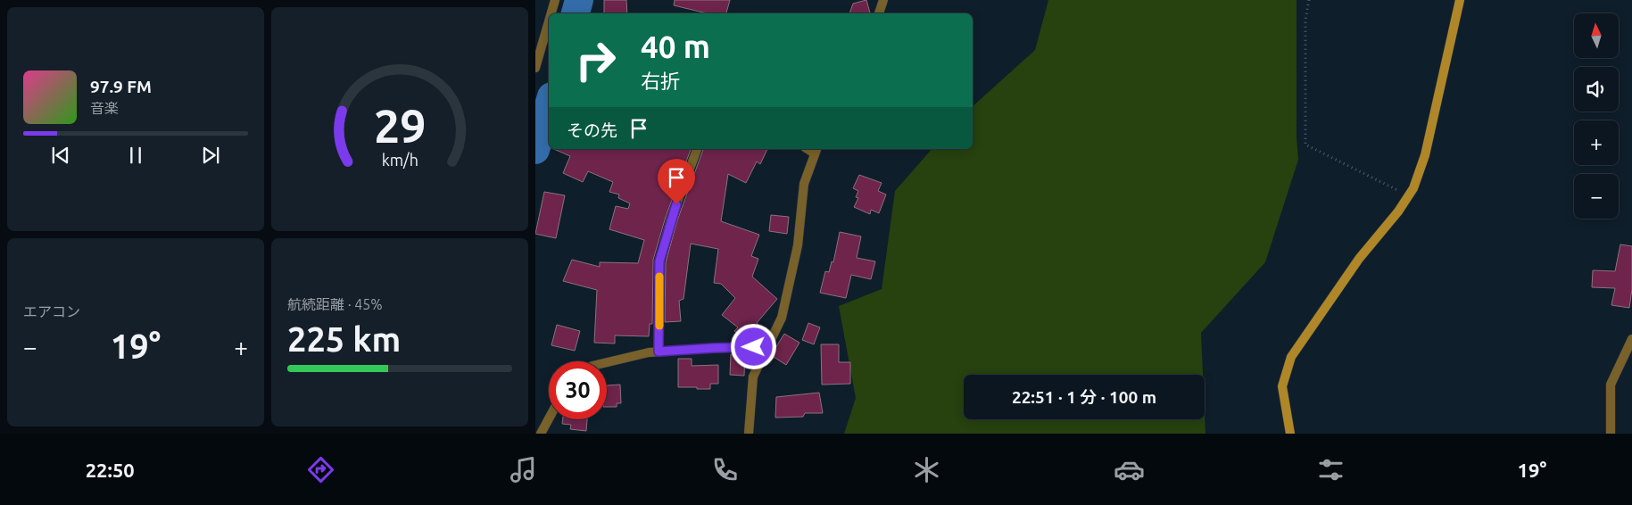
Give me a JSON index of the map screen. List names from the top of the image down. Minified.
{"north":"top","page":{"map_buttons":["+","−"],"turn":["40 m","右折"],"song":["97.9 FM","音楽"],"then":"その先","tile":["エアコン",["航続距離 · 45%","225 km"]],"heat":["−","19°","+"],"limit":"30","trip":"22:51 · 1 分 · 100 m","tabs":["22:50","19°"],"gauge":["29","km/h"]}}
